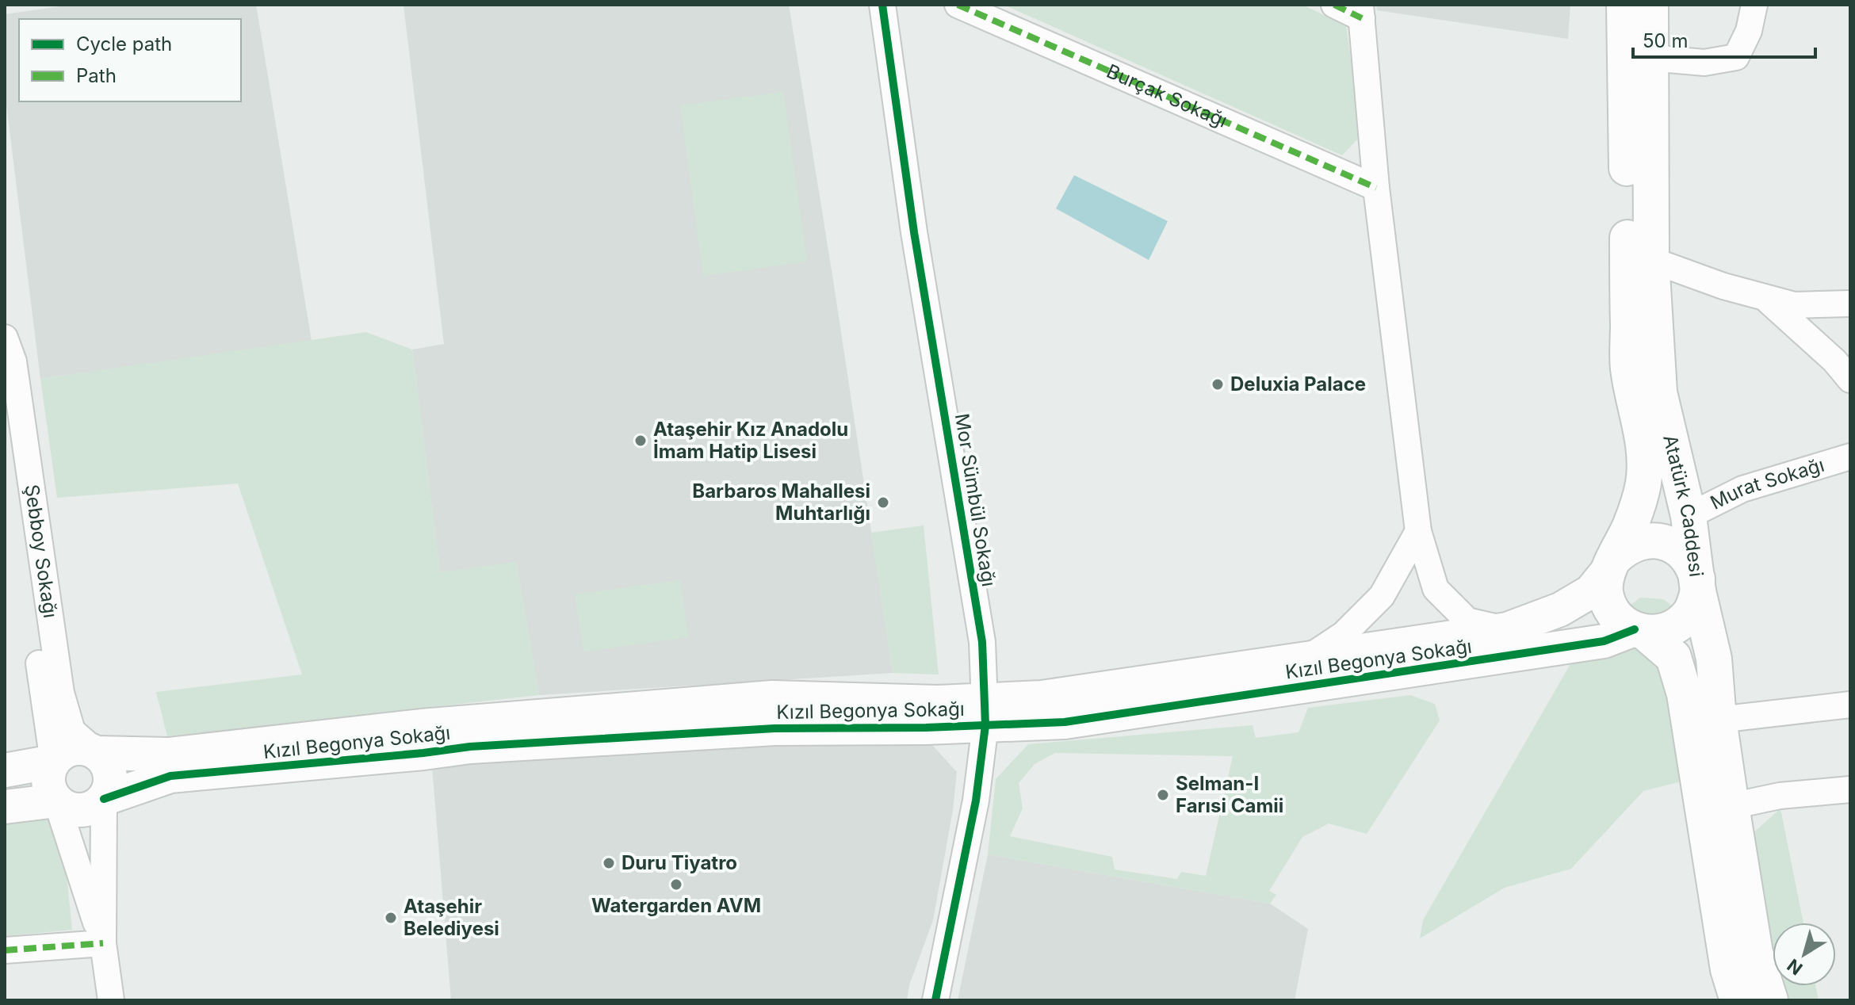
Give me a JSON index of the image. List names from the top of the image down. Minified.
{"streets":{"main road":["Atatürk Caddesi"],"street":["Burçak Sokağı","Murat Sokağı","Mor Sümbül Sokağı","Şebboy Sokağı","Kızıl Begonya Sokağı"]},"crossings":[["Murat Sokağı","Atatürk Caddesi"],["Mor Sümbül Sokağı","Kızıl Begonya Sokağı"],["Atatürk Caddesi","Kızıl Begonya Sokağı"],["Şebboy Sokağı","Kızıl Begonya Sokağı"]],"places":["Deluxia Palace","Ataşehir Kız Anadolu İmam Hatip Lisesi","Barbaros Mahallesi Muhtarlığı","Selman-I Farısi Camii","Duru Tiyatro","Watergarden AVM","Ataşehir Belediyesi"],"legend":["Cycle path","Path"],"scale_bar":"50 m","north":"bottom left"}
